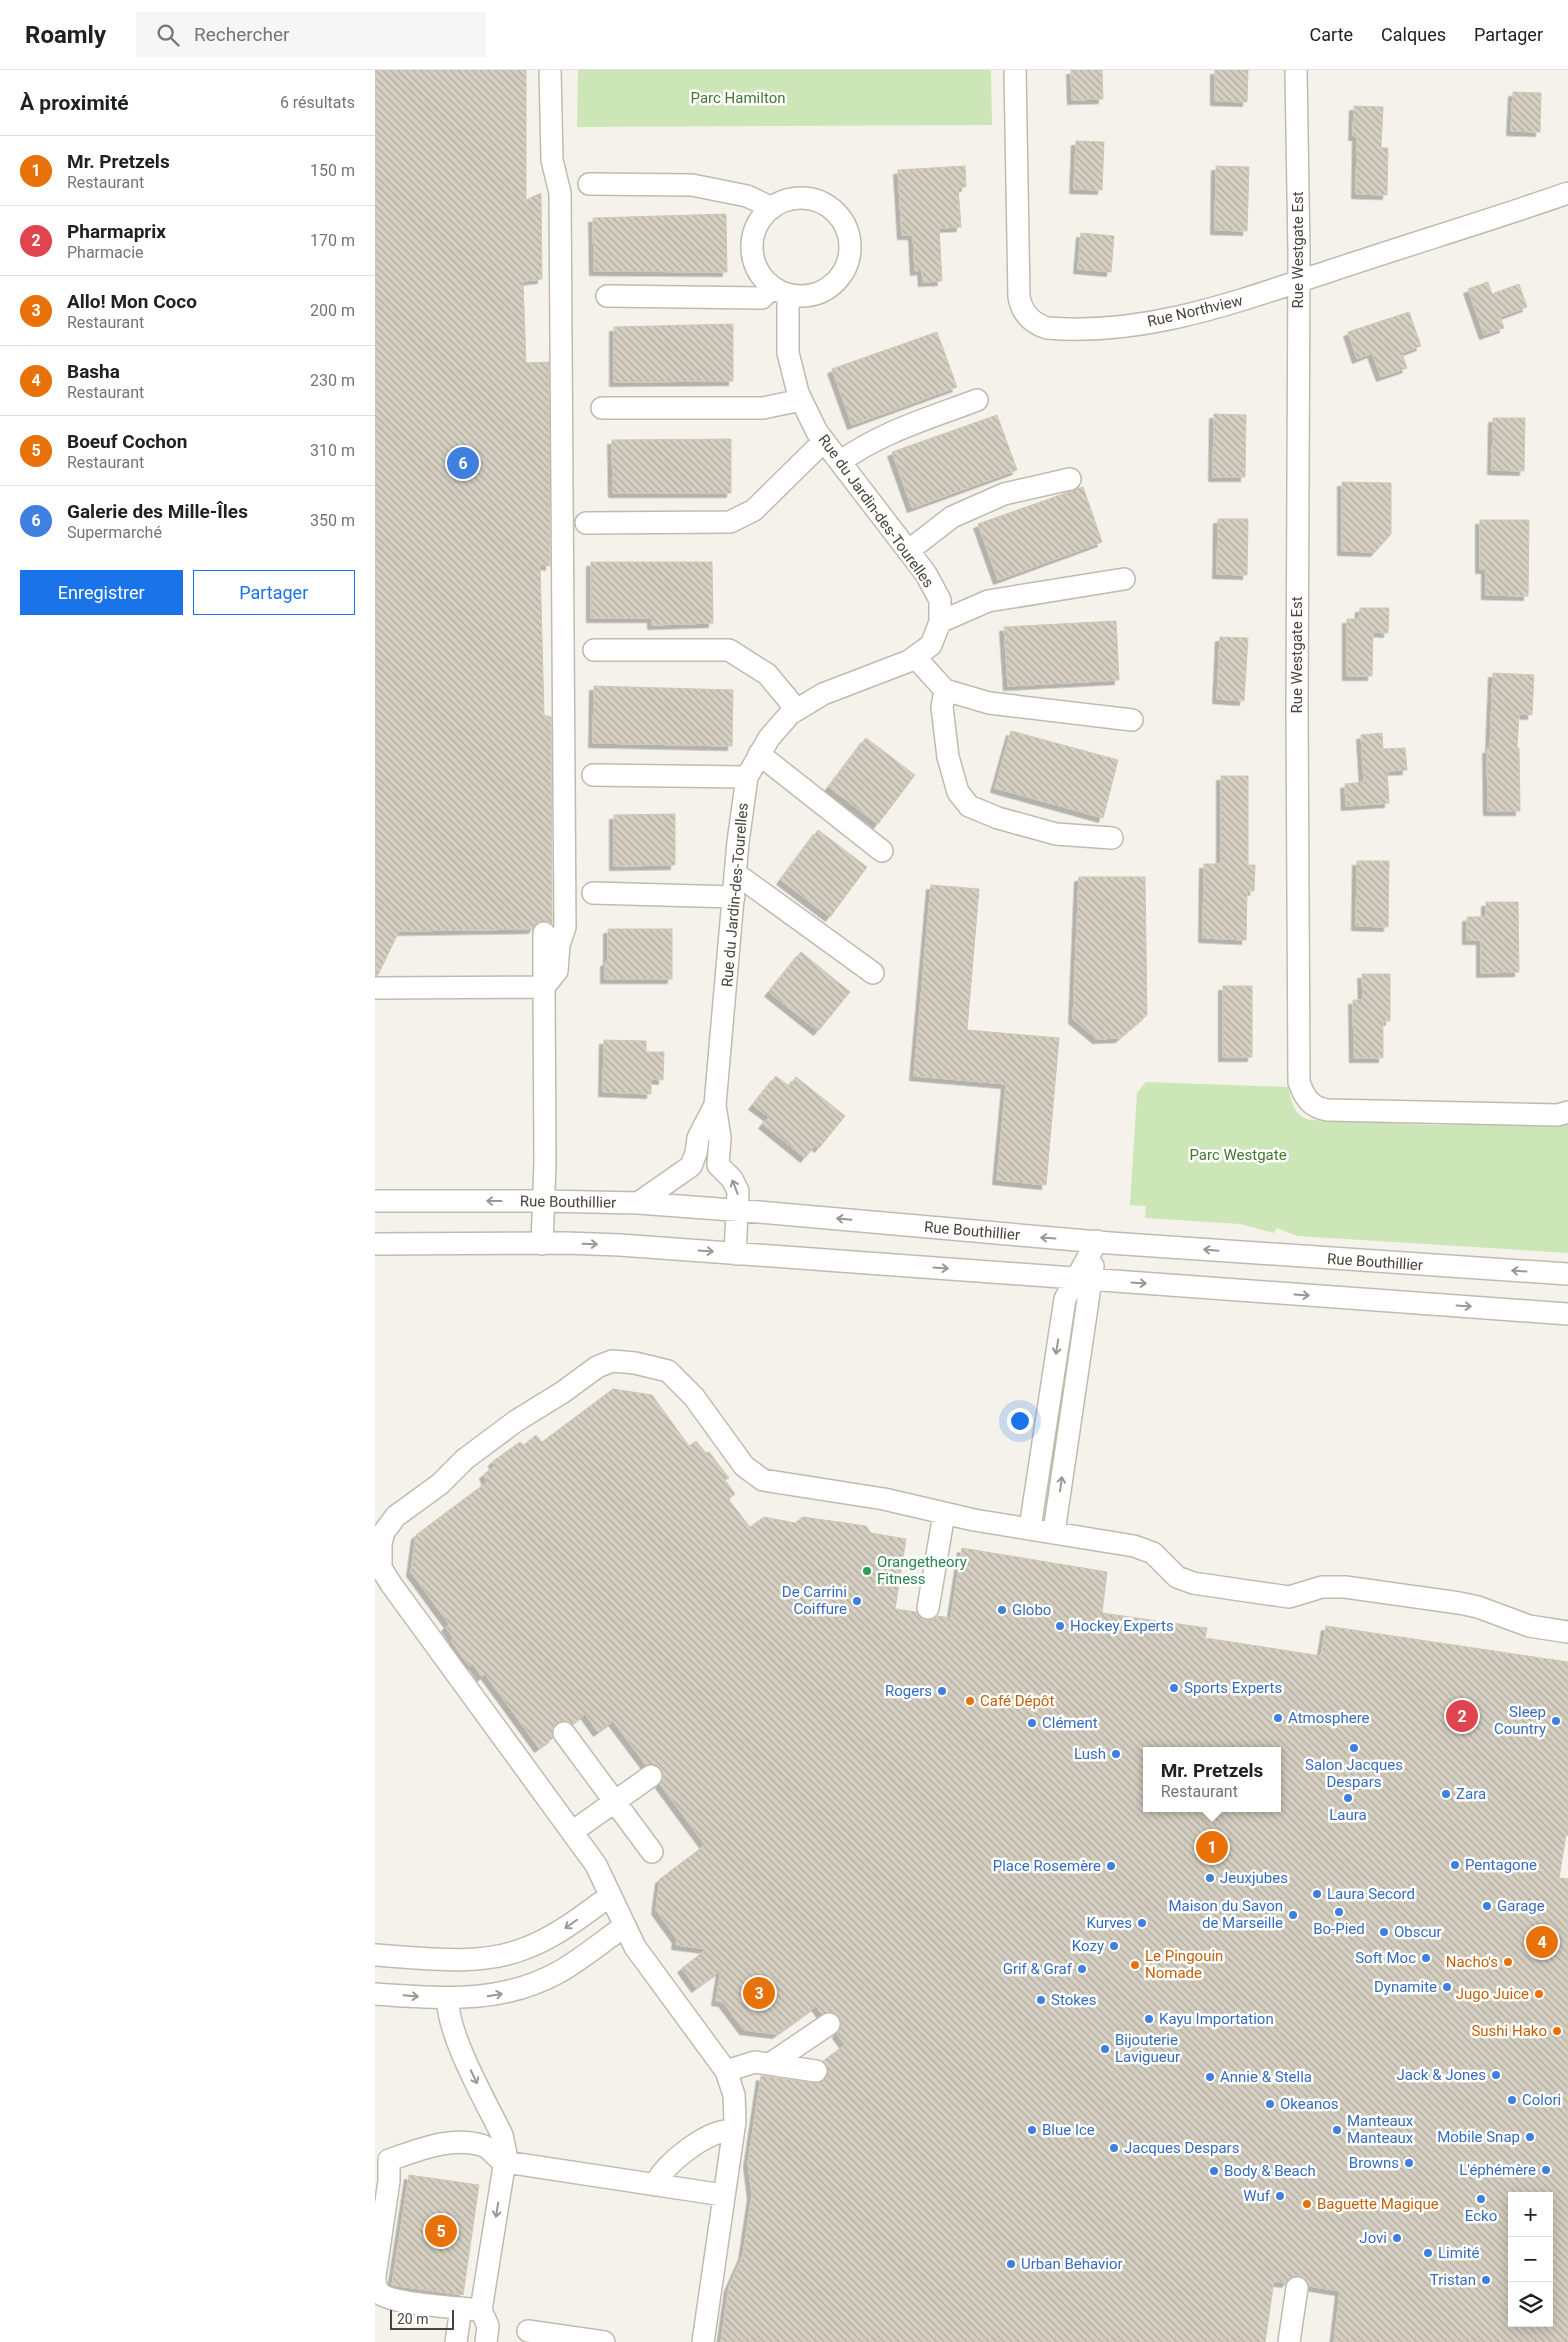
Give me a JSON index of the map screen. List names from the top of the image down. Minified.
{"streets":{"street":["Rue Westgate Est","Rue Northview","Rue du Jardin-des-Tourelles","Rue Bouthillier"]},"crossings":[["Rue Westgate Est","Rue Northview"]],"parks":["Parc Hamilton","Parc Westgate"],"places":["Orangetheory Fitness","De Carrini Coiffure","Globo","Hockey Experts","Sports Experts","Rogers","Café Dépôt","Atmosphere","Sleep Country","Clément","Salon Jacques Despars","Lush","Zara","Laura","Pentagone","Place Rosemère","Jeuxjubes","Laura Secord","Garage","Bo-Pied","Maison du Savon de Marseille","Kurves","Obscur","Kozy","Soft Moc","Nacho's","Le Pingouin Nomade","Grif & Graf","Dynamite","Jugo Juice","Stokes","Kayu Importation","Sushi Hako","Bijouterie Lavigueur","Jack & Jones","Annie & Stella","Colori","Okeanos","Blue Ice","Manteaux Manteaux","Mobile Snap","Jacques Despars","Browns","L'éphémère","Body & Beach","Wuf","Ecko","Baguette Magique","Jovi","Limité","Urban Behavior","Tristan"],"scale_bar":"20 m","page":{"header":"Roamly","search":"Rechercher","nav":["Carte","Calques","Partager"],"heading":["À proximité","6 résultats"],"list":[{"mark":"1","name":"Mr. Pretzels","note":"Restaurant","value":"150 m"},{"mark":"2","name":"Pharmaprix","note":"Pharmacie","value":"170 m"},{"mark":"3","name":"Allo! Mon Coco","note":"Restaurant","value":"200 m"},{"mark":"4","name":"Basha","note":"Restaurant","value":"230 m"},{"mark":"5","name":"Boeuf Cochon","note":"Restaurant","value":"310 m"},{"mark":"6","name":"Galerie des Mille-Îles","note":"Supermarché","value":"350 m"}],"pins":["6","2","1","4","3","5"],"buttons":["Enregistrer","Partager"],"popup":["Mr. Pretzels","Restaurant"],"map_buttons":["+","−"],"scale":"20 m"}}
